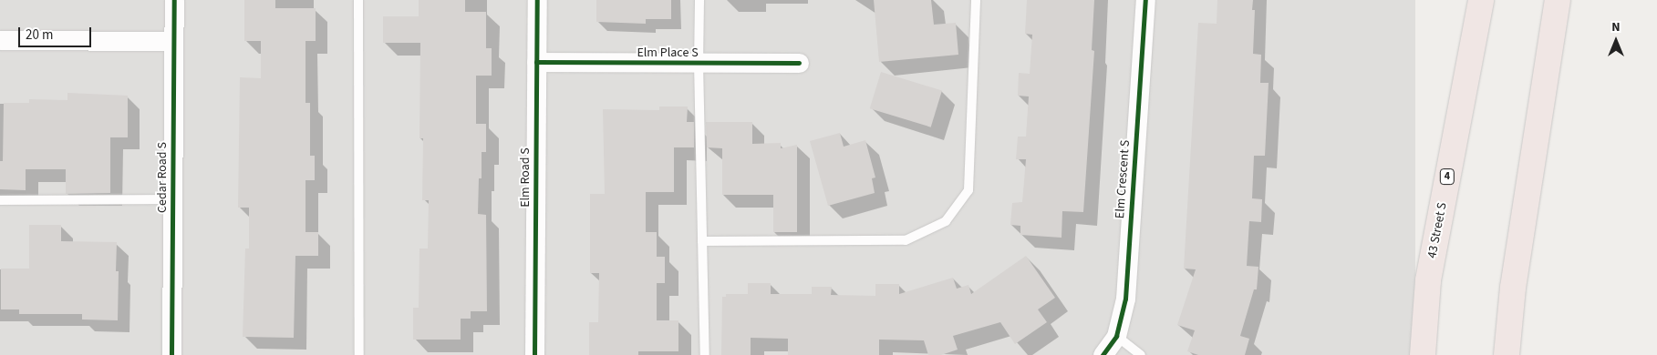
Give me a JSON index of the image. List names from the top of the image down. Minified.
{"streets":{"highway":["4","43 Street S"],"street":["Elm Place S","Cedar Road S","Elm Road S","Elm Crescent S"]},"crossings":[["Elm Place S","Elm Road S"]],"scale_bar":"20 m","north":"top"}
